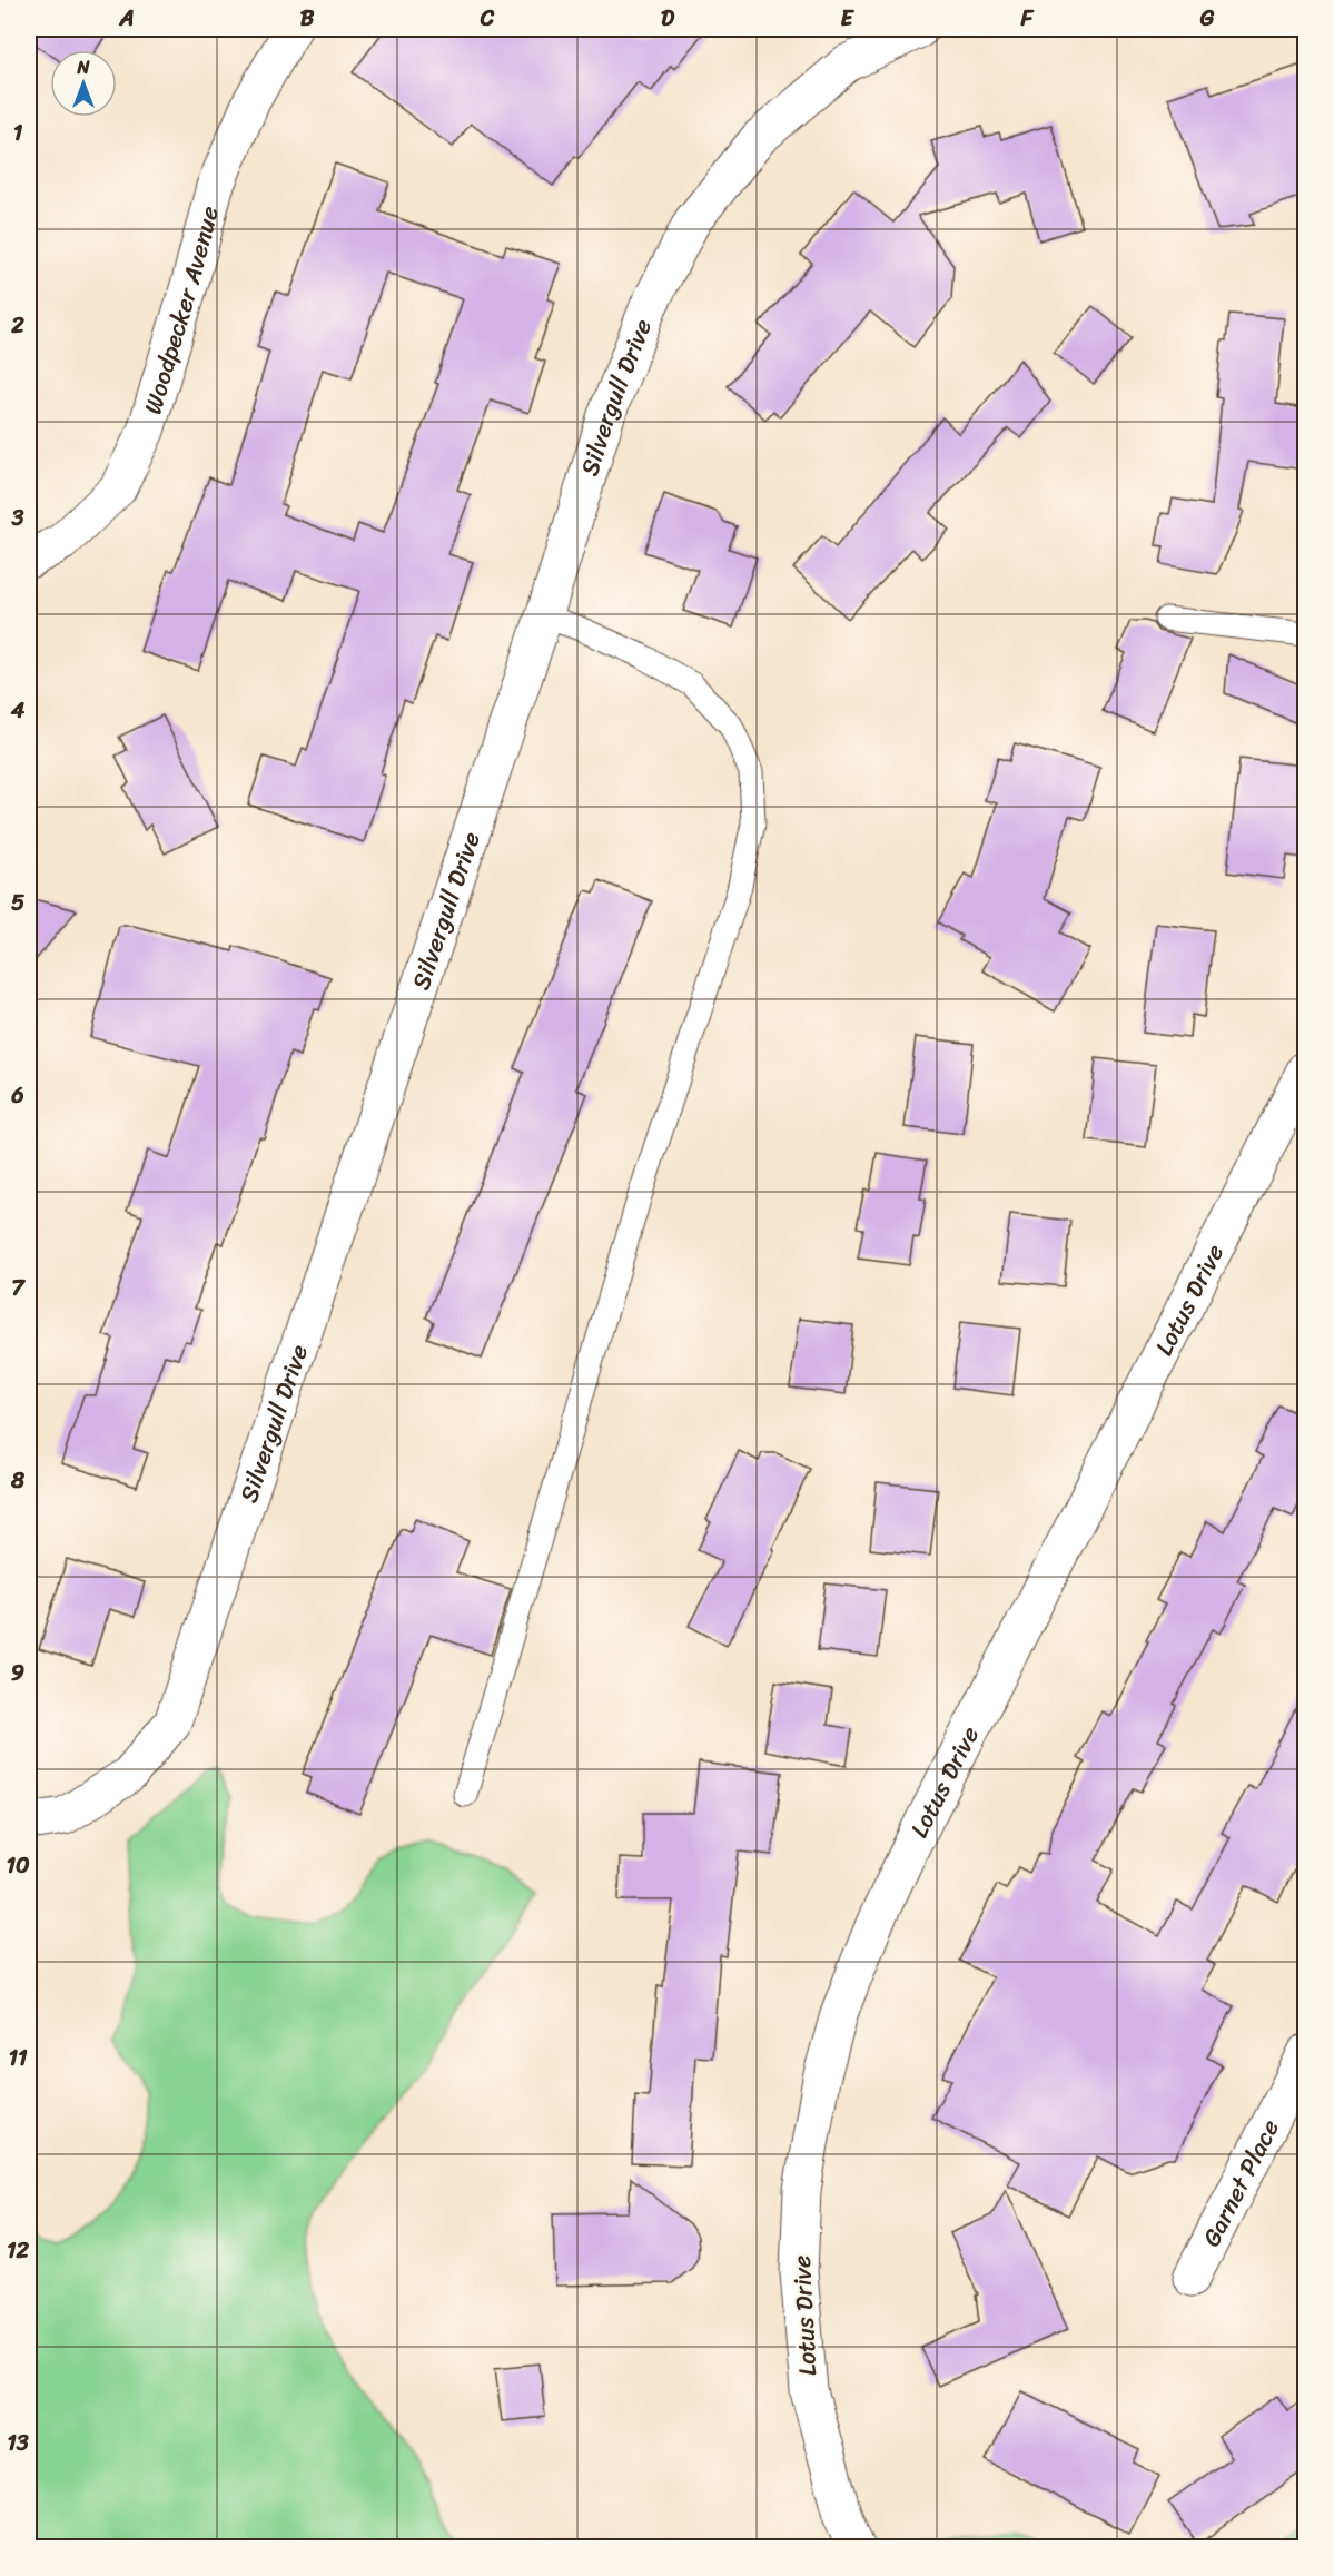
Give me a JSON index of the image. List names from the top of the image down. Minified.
{"streets":{"street":["Woodpecker Avenue","Silvergull Drive","Lotus Drive","Garnet Place"]},"north":"top","grid":{"columns":["A","B","C","D","E","F","G"],"rows":["1","2","3","4","5","6","7","8","9","10","11","12","13"]}}
